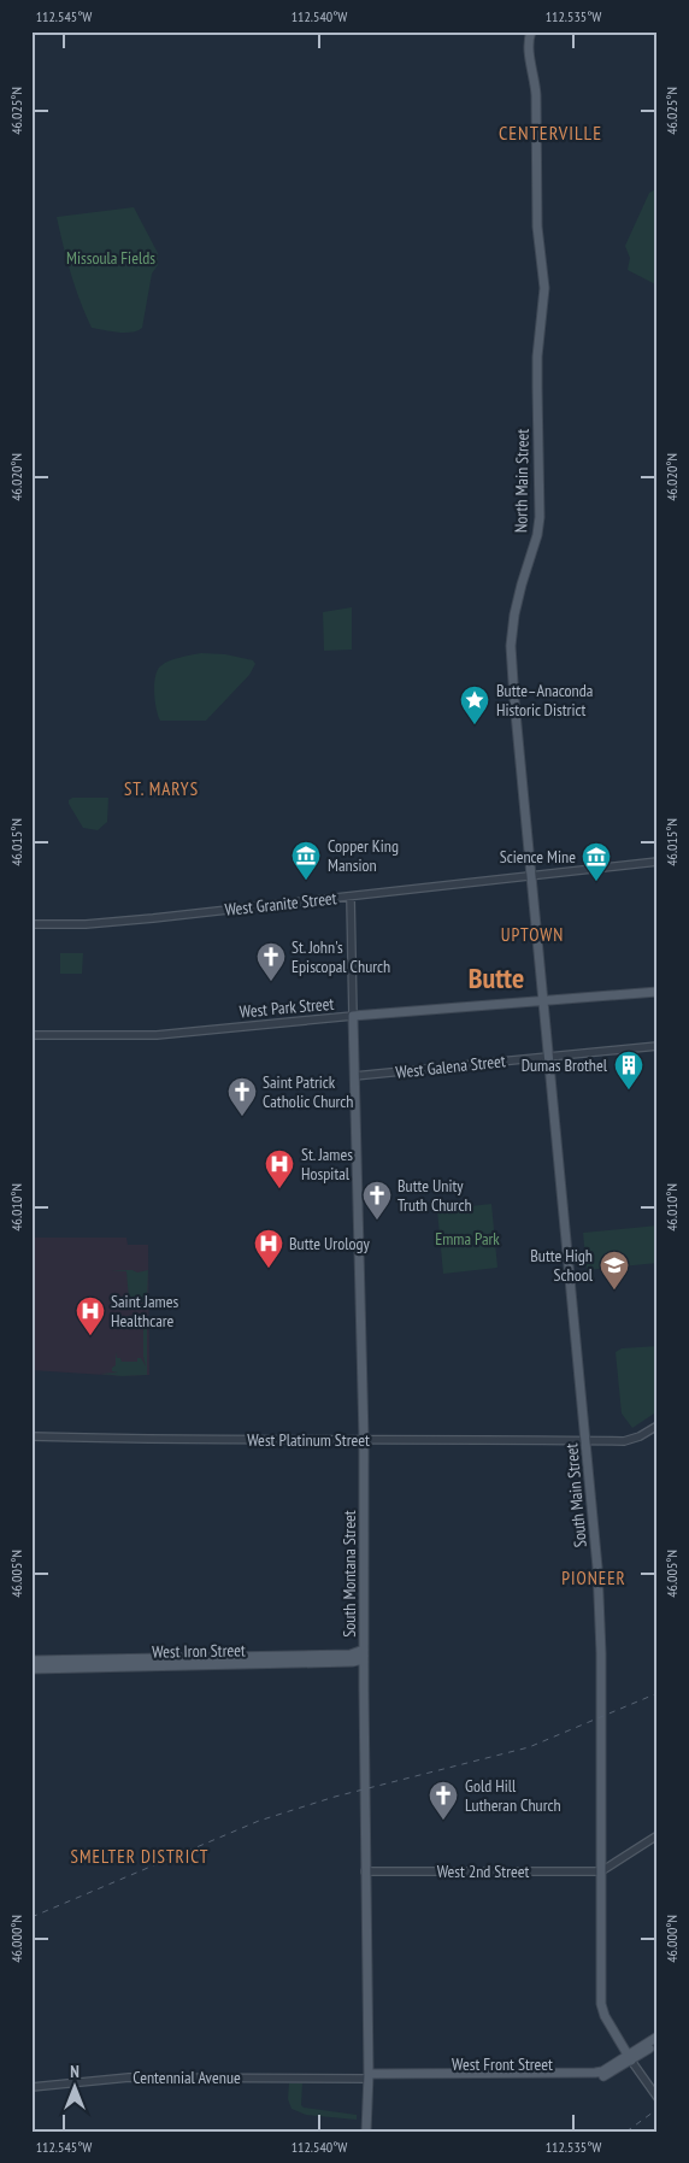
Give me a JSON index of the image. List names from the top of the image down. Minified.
{"streets":{"main road":["North Main Street","West Park Street","South Main Street","South Montana Street","West Iron Street","West Front Street"],"street":["West Granite Street","West Galena Street","West Platinum Street","West 2nd Street","Centennial Avenue"]},"crossings":[["North Main Street","West Granite Street"],["North Main Street","West Park Street"],["North Main Street","South Main Street"],["West Park Street","South Main Street"],["West Park Street","South Montana Street"],["West Galena Street","South Main Street"],["West Galena Street","South Montana Street"],["West Platinum Street","South Main Street"],["West Platinum Street","South Montana Street"],["South Main Street","West 2nd Street"],["South Main Street","West Front Street"],["South Montana Street","West Iron Street"],["South Montana Street","West 2nd Street"],["South Montana Street","West Front Street"],["South Montana Street","Centennial Avenue"],["West Front Street","Centennial Avenue"]],"districts":["CENTERVILLE","ST. MARYS","UPTOWN","Butte","PIONEER","SMELTER DISTRICT"],"parks":["Missoula Fields","Emma Park"],"places":{"place":["Butte–Anaconda Historic District"],"museum":["Copper King Mansion","Science Mine"],"church":["St. John's Episcopal Church","Saint Patrick Catholic Church","Butte Unity Truth Church","Gold Hill Lutheran Church"],"building":["Dumas Brothel"],"hospital":["St. James Hospital","Butte Urology","Saint James Healthcare"],"school or university":["Butte High School"]},"north":"top","coordinates":["112.545°W","112.540°W","112.535°W","46.025°N","46.020°N","46.015°N","46.010°N","46.005°N","46.000°N"]}
